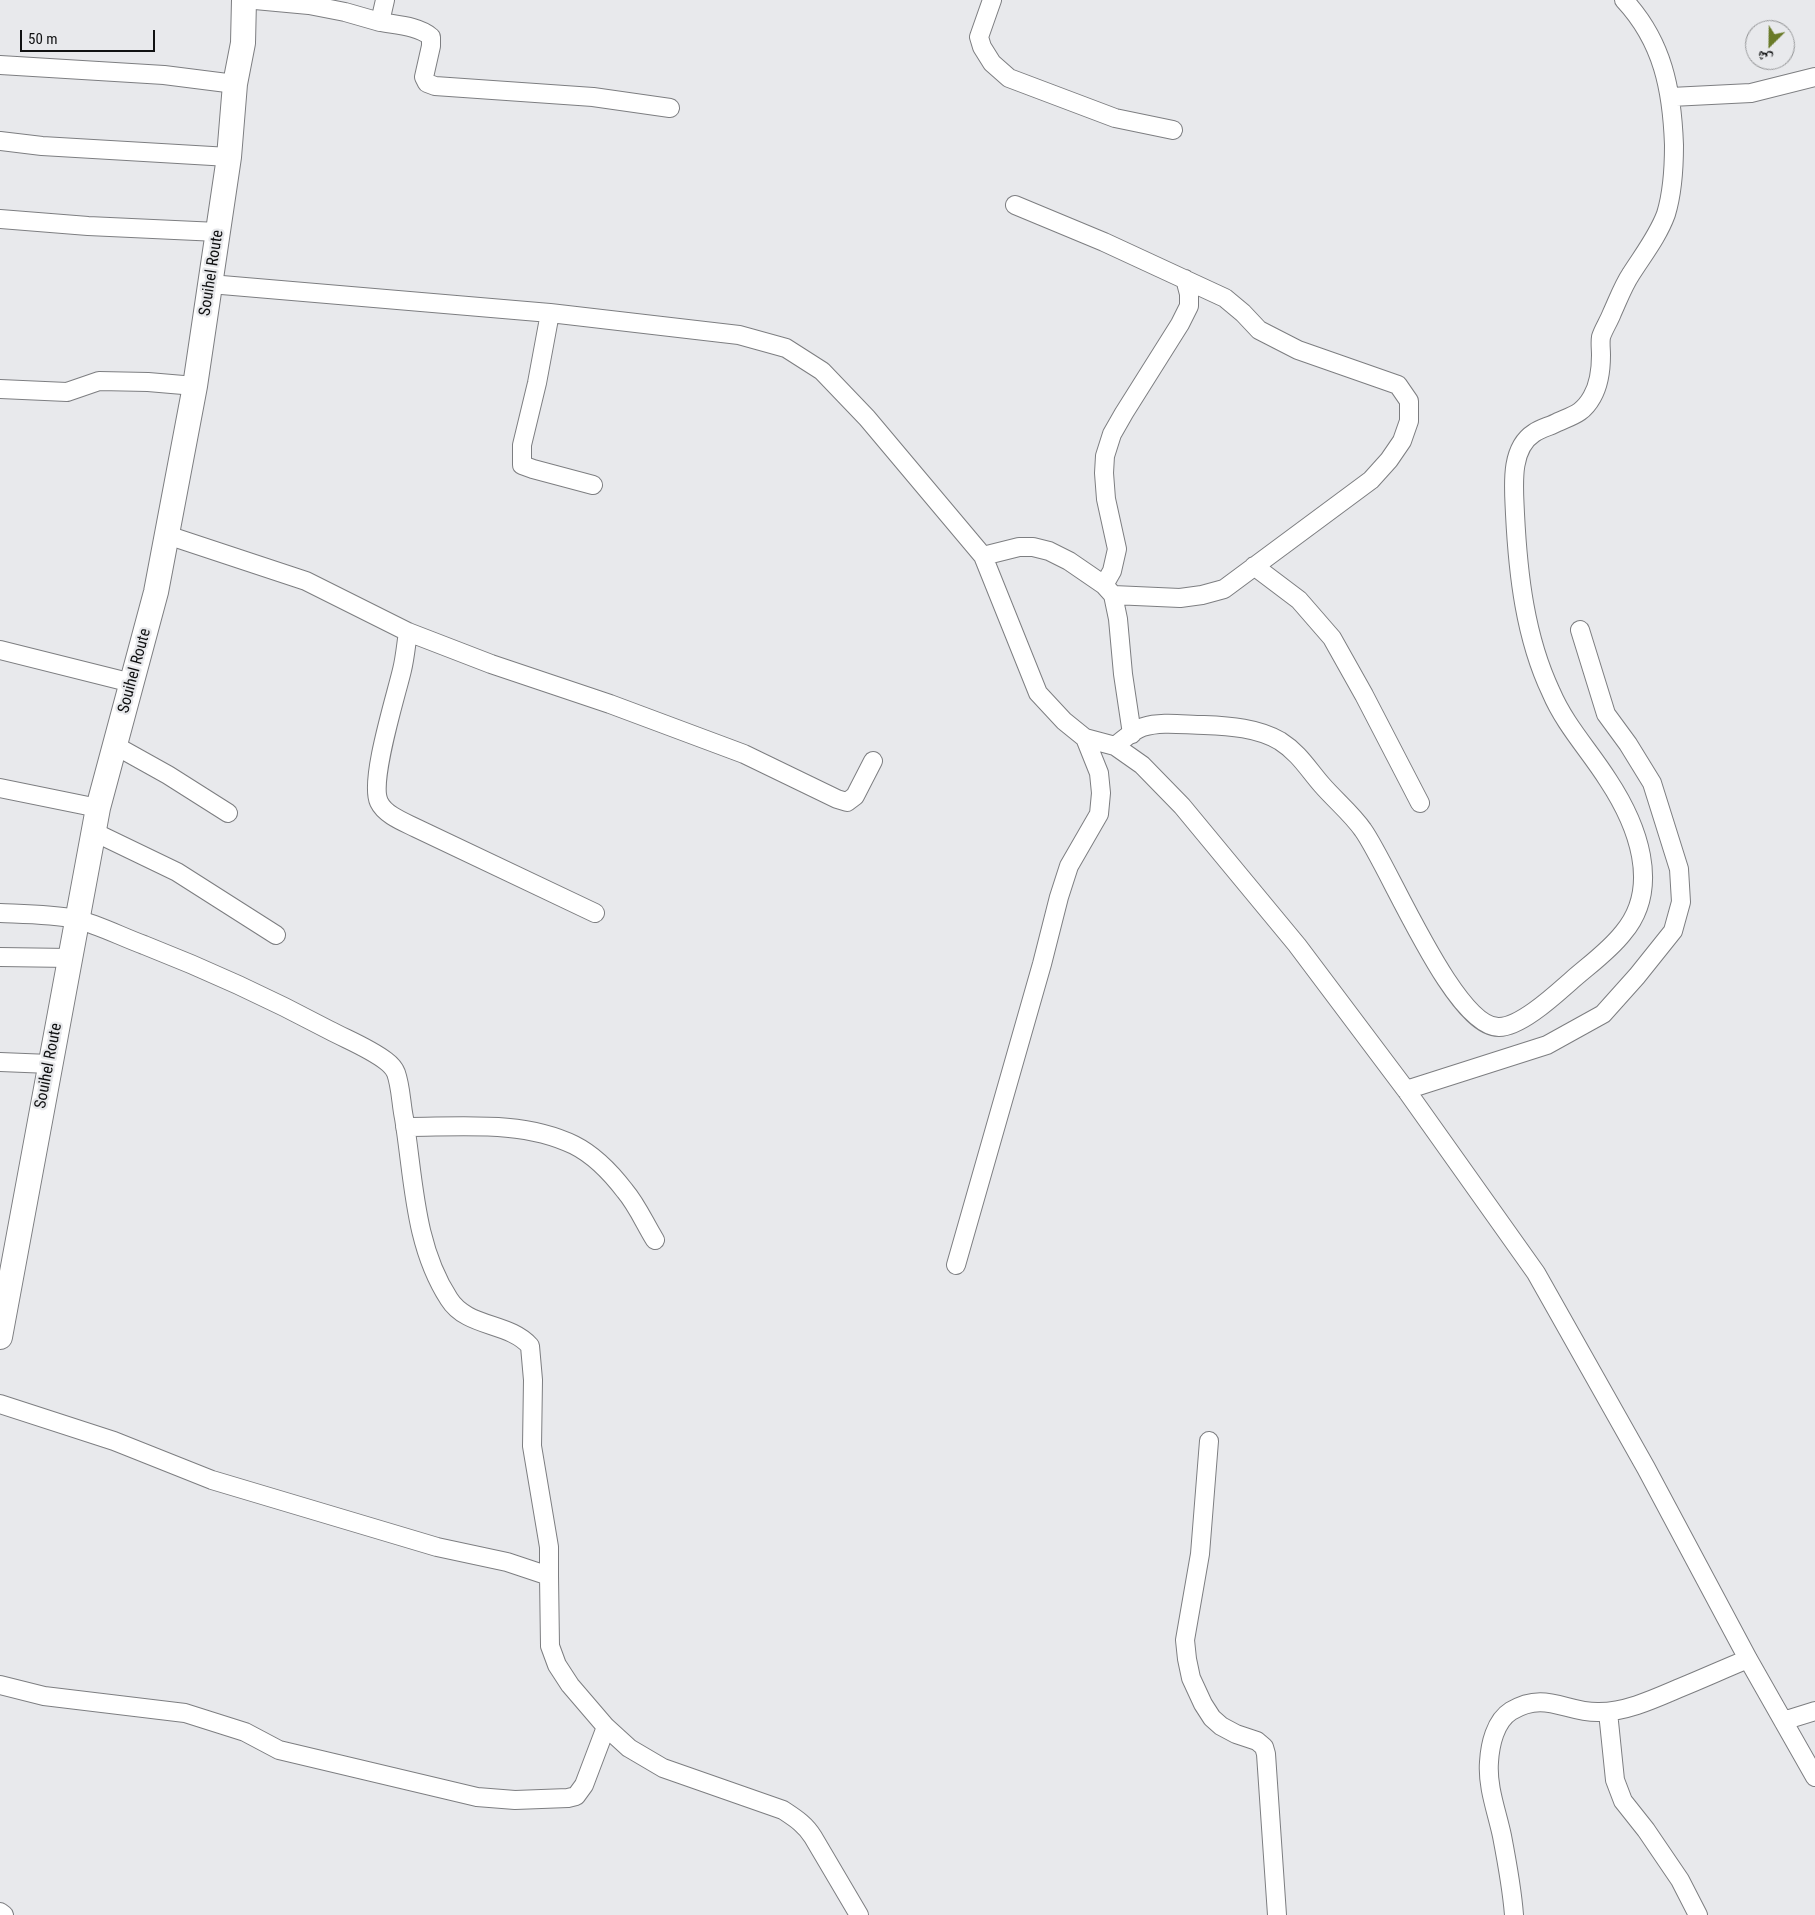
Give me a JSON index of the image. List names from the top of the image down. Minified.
{"streets":{"main road":["Souihel Route"]},"scale_bar":"50 m","north":"bottom left"}
